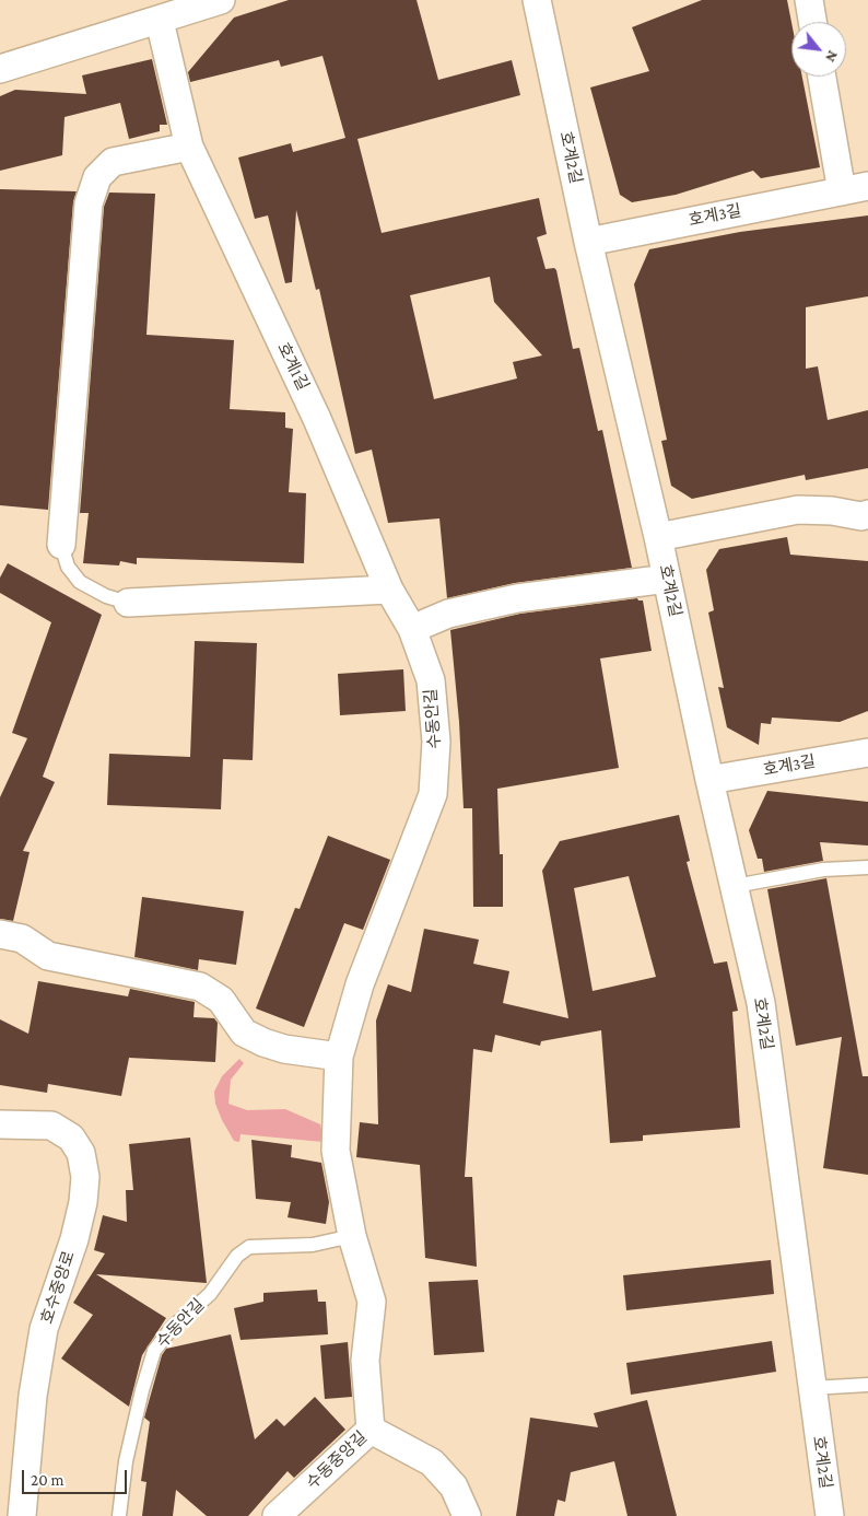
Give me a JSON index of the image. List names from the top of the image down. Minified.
{"streets":{"street":["호계2길","호계3길","호계1길","수동안길","호수중앙로","수동중앙길"]},"crossings":[["호계2길","호계3길"],["호계1길","수동안길"],["수동안길","수동중앙길"]],"scale_bar":"20 m","north":"bottom right"}
